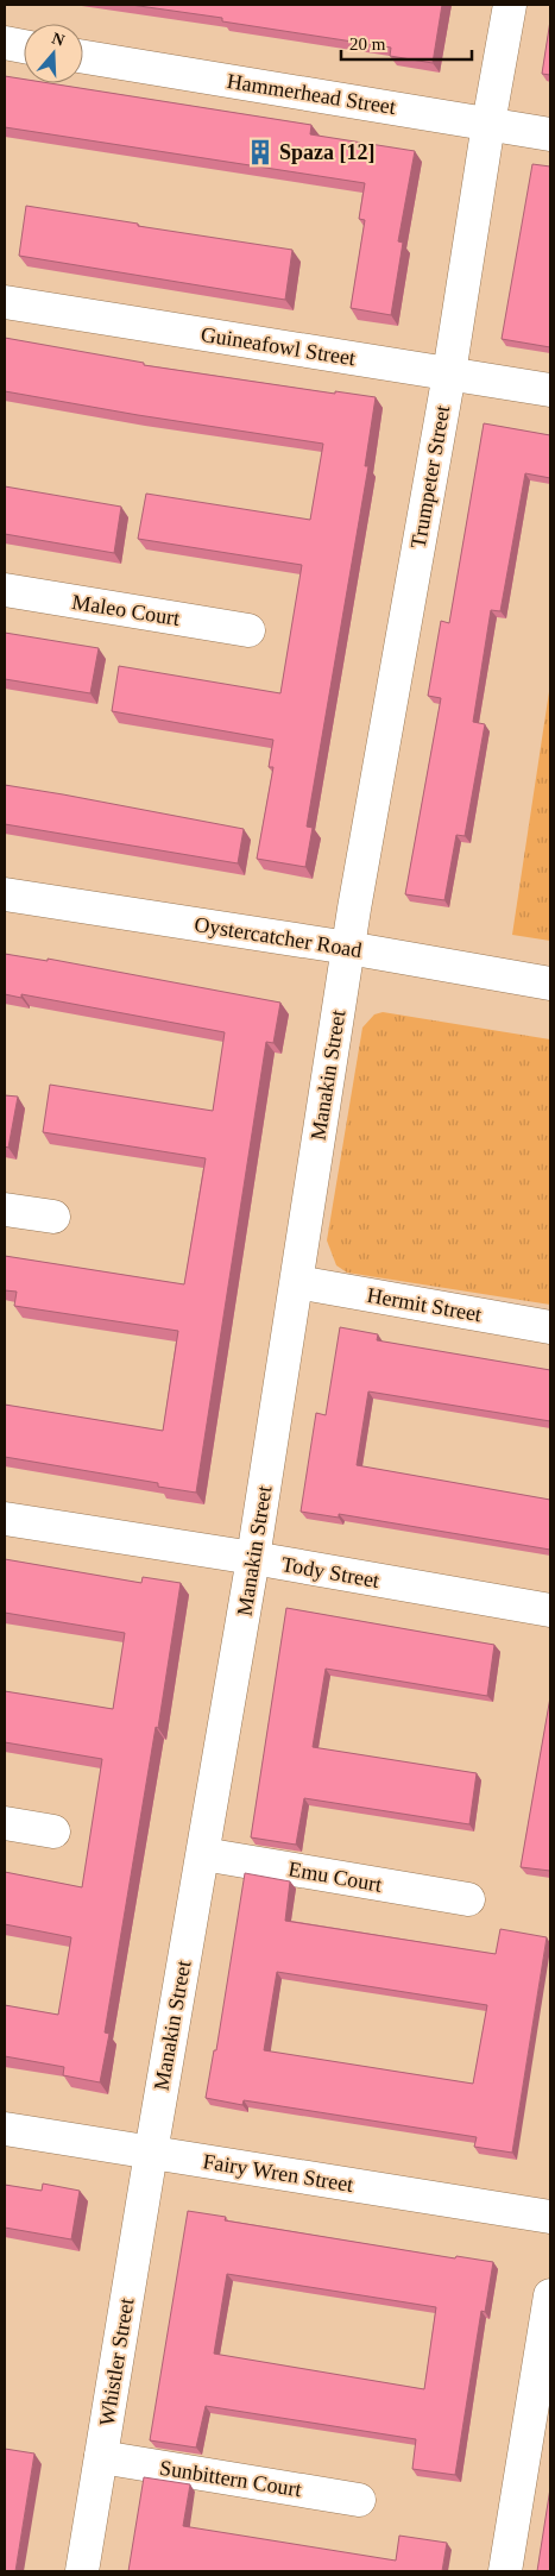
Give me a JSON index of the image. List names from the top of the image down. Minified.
{"streets":{"street":["Hammerhead Street","Guineafowl Street","Trumpeter Street","Maleo Court","Oystercatcher Road","Manakin Street","Hermit Street","Tody Street","Emu Court","Fairy Wren Street","Whistler Street","Sunbittern Court"]},"crossings":[["Hammerhead Street","Trumpeter Street"],["Guineafowl Street","Trumpeter Street"],["Trumpeter Street","Oystercatcher Road"],["Trumpeter Street","Manakin Street"],["Oystercatcher Road","Manakin Street"],["Manakin Street","Hermit Street"],["Manakin Street","Tody Street"],["Manakin Street","Emu Court"],["Manakin Street","Fairy Wren Street"],["Manakin Street","Whistler Street"],["Fairy Wren Street","Whistler Street"],["Whistler Street","Sunbittern Court"]],"places":{"building":["Spaza [12]"]},"scale_bar":"20 m","north":"top"}
